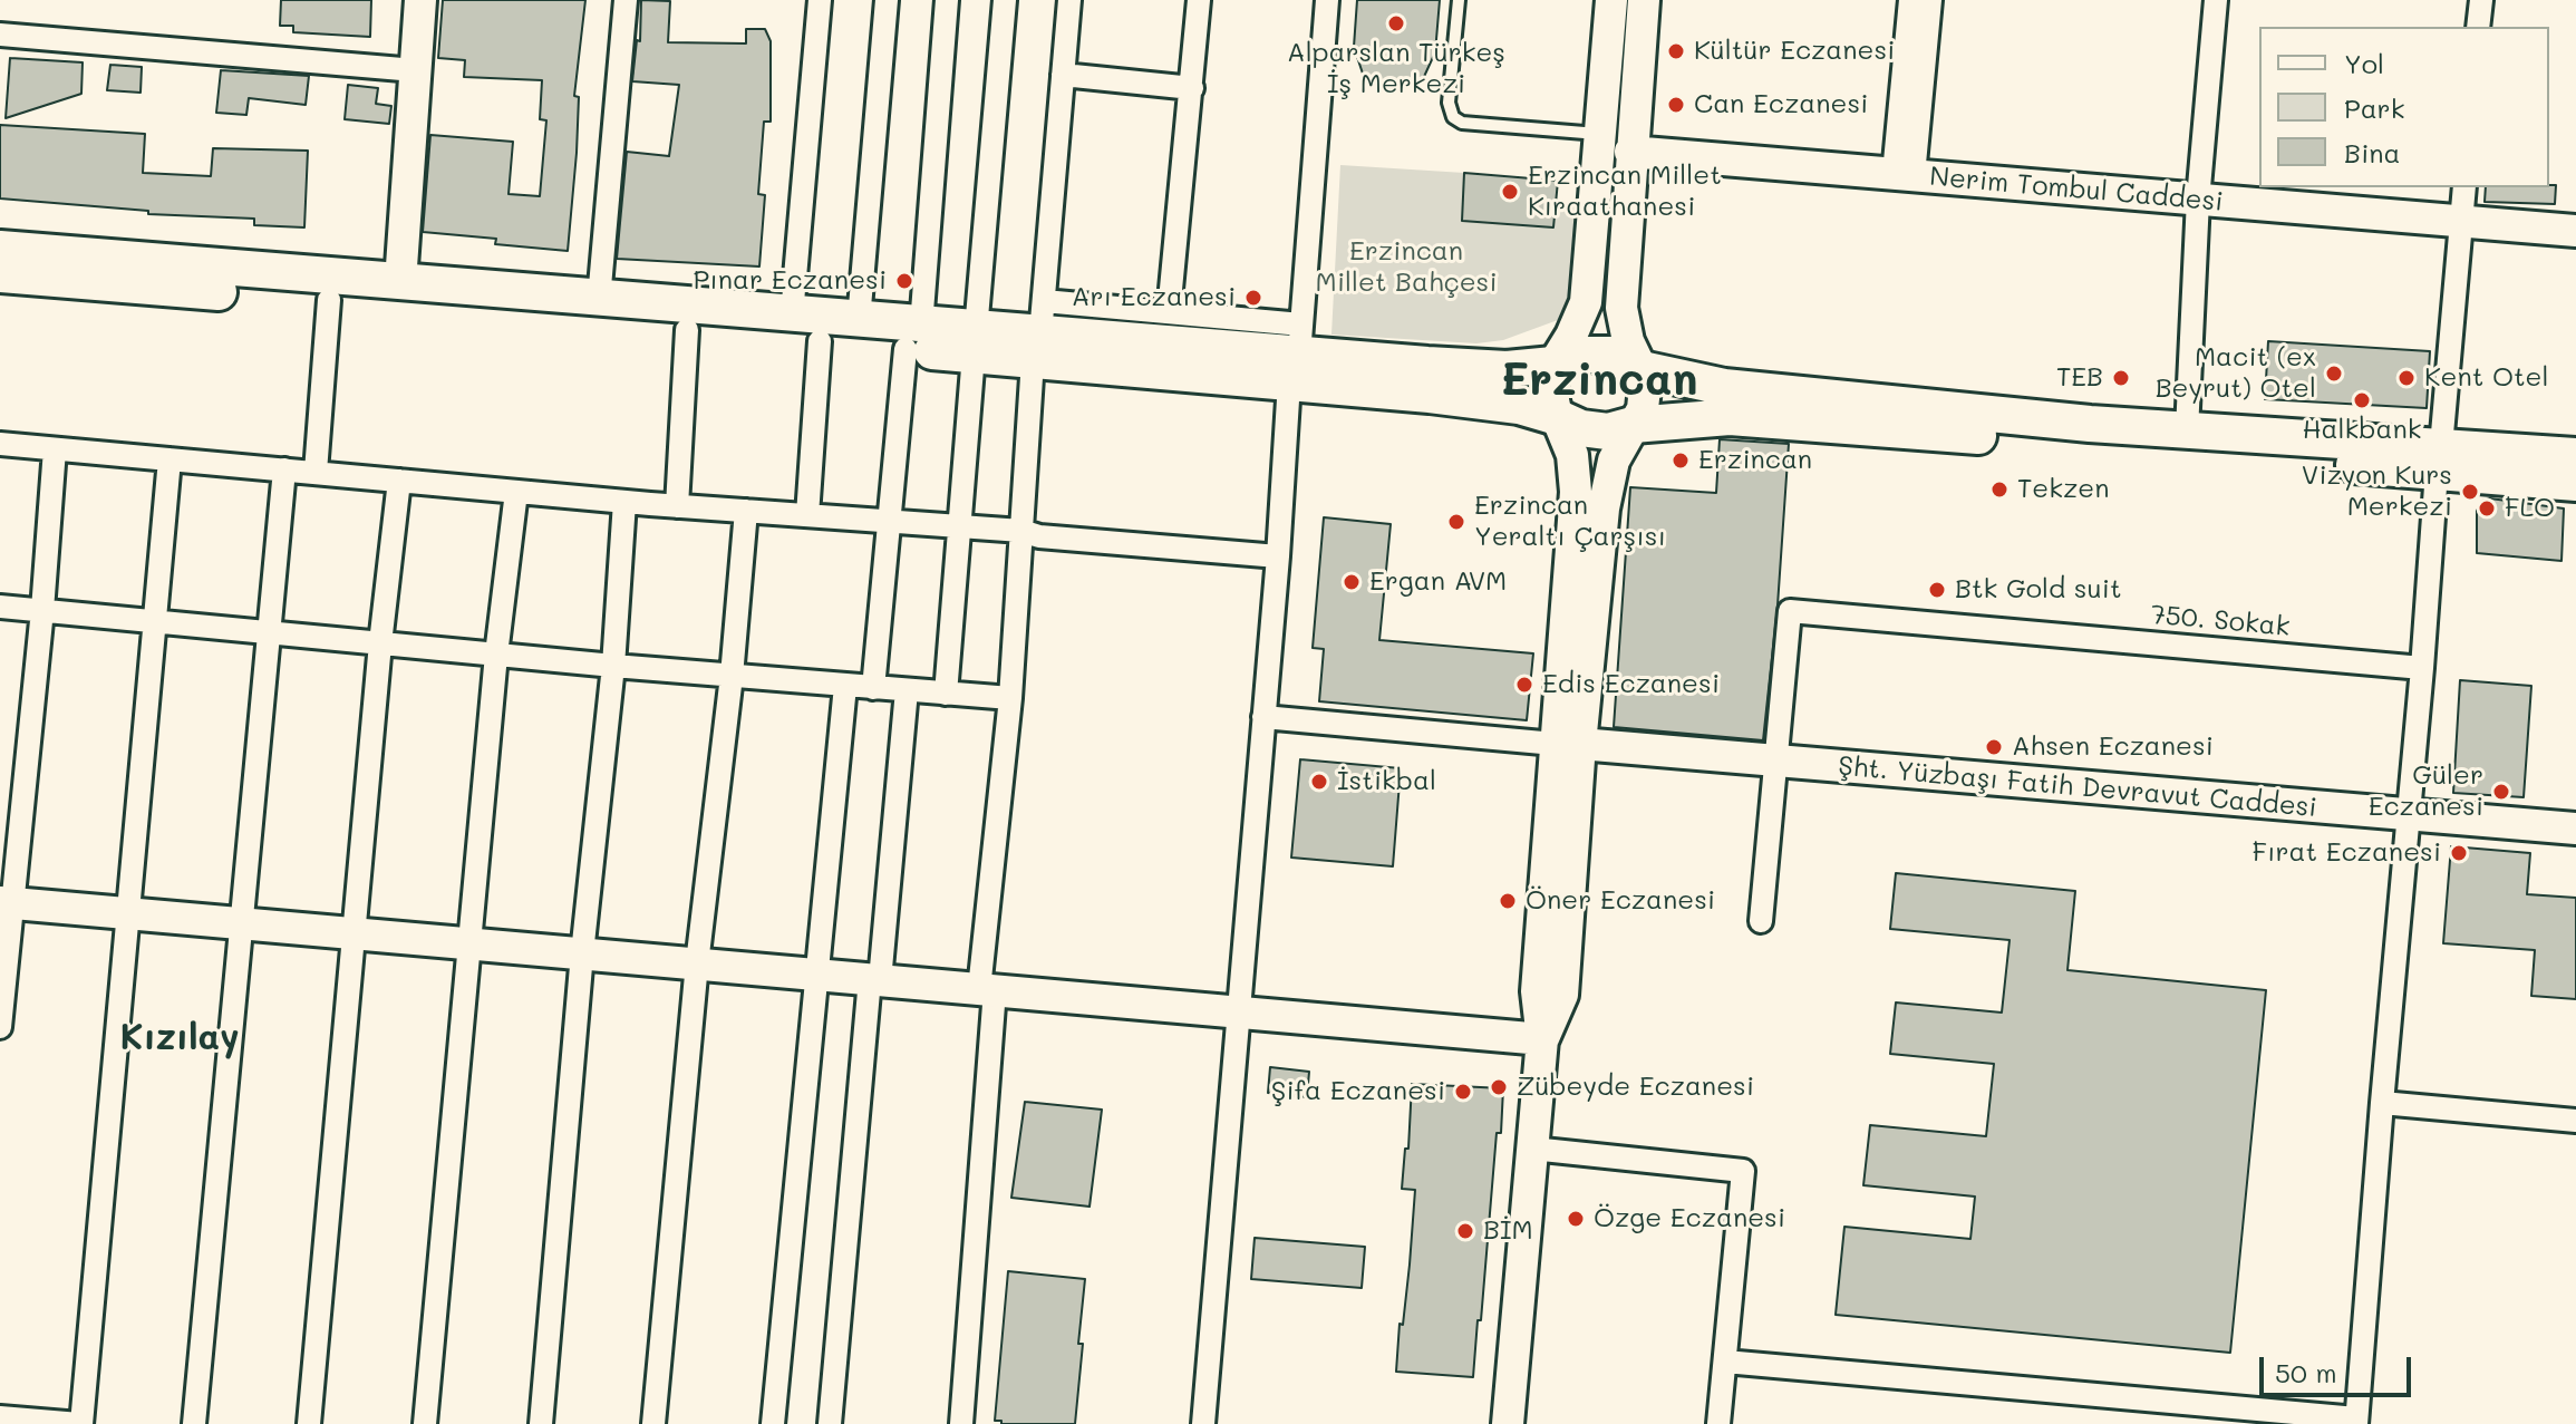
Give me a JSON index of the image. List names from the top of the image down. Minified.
{"streets":{"street":["Nerim Tombul Caddesi","750. Sokak","Şht. Yüzbaşı Fatih Devravut Caddesi"]},"crossings":[["750. Sokak","Şht. Yüzbaşı Fatih Devravut Caddesi"]],"districts":["Erzincan","Kızılay"],"parks":["Erzincan Millet Bahçesi"],"places":["Alparslan Türkeş İş Merkezi","Kültür Eczanesi","Can Eczanesi","Erzincan Millet Kıraathanesi","Pınar Eczanesi","Arı Eczanesi","Macit (ex Beyrut) Otel","TEB","Kent Otel","Halkbank","Erzincan","Tekzen","Vizyon Kurs Merkezi","FLO","Erzincan Yeraltı Çarşısı","Ergan AVM","Btk Gold suit","Edis Eczanesi","Ahsen Eczanesi","İstikbal","Güler Eczanesi","Fırat Eczanesi","Öner Eczanesi","Zübeyde Eczanesi","Şifa Eczanesi","Özge Eczanesi","BİM"],"legend":["Yol","Park","Bina"],"scale_bar":"50 m"}
